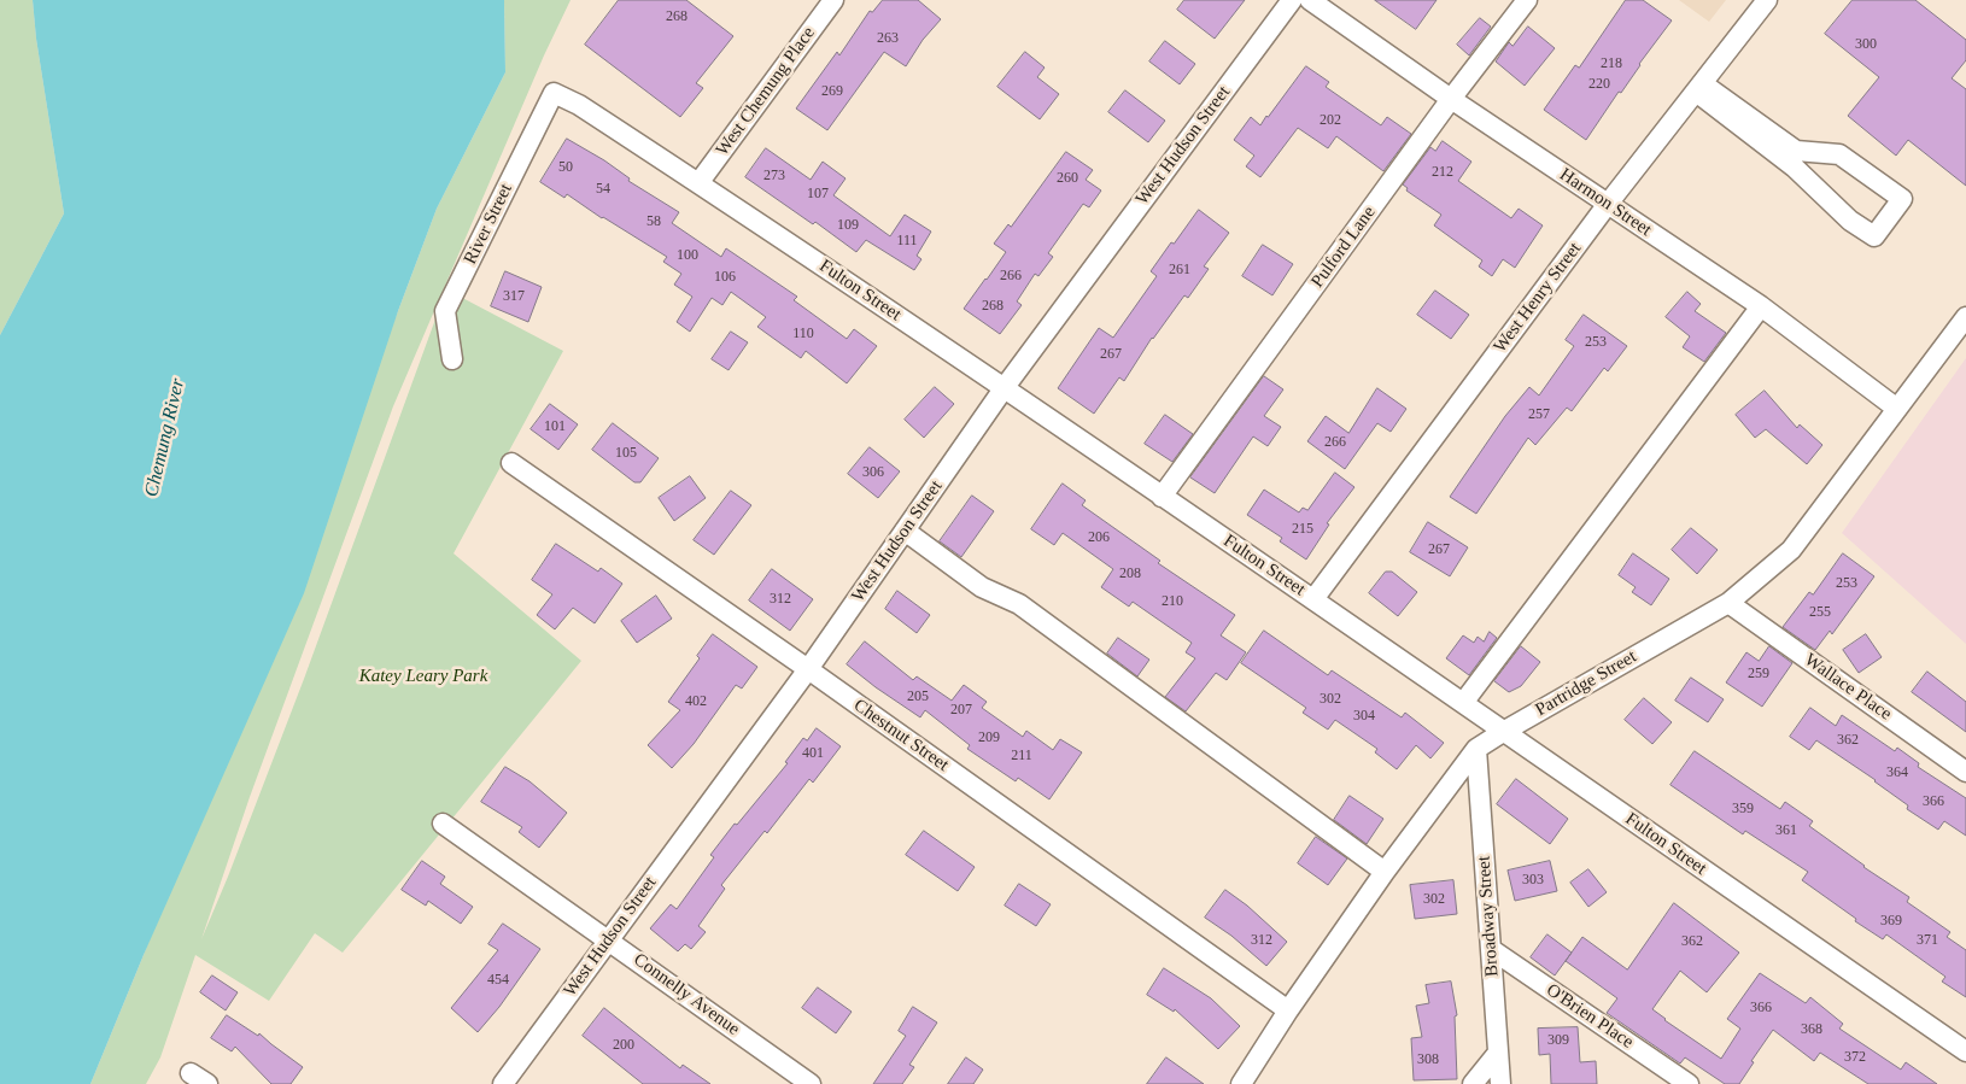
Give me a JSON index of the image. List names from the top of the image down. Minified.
{"streets":{"street":["West Chemung Place","West Hudson Street","Harmon Street","River Street","Pulford Lane","Fulton Street","West Henry Street","Partridge Street","Wallace Place","Chestnut Street","Broadway Street","Connelly Avenue","O'Brien Place"]},"crossings":[["West Chemung Place","Fulton Street"],["West Hudson Street","Fulton Street"],["West Hudson Street","Chestnut Street"],["West Hudson Street","Connelly Avenue"],["Harmon Street","Pulford Lane"],["Harmon Street","West Henry Street"],["Harmon Street","Partridge Street"],["River Street","Fulton Street"],["Pulford Lane","Fulton Street"],["Fulton Street","West Henry Street"],["Fulton Street","Partridge Street"],["Partridge Street","Wallace Place"],["Partridge Street","Chestnut Street"],["Partridge Street","Broadway Street"],["Broadway Street","O'Brien Place"]],"water":["Chemung River"],"parks":["Katey Leary Park"],"house_numbers":["268","263","300","218","220","269","202","50","212","273","260","54","107","58","109","111","100","261","266","106","317","268","110","253","267","257","101","266","105","306","215","206","267","208","253","312","210","255","259","205","302","402","207","304","209","362","401","211","364","366","359","361","303","302","369","312","371","362","454","366","368","309","200","372","308"]}
